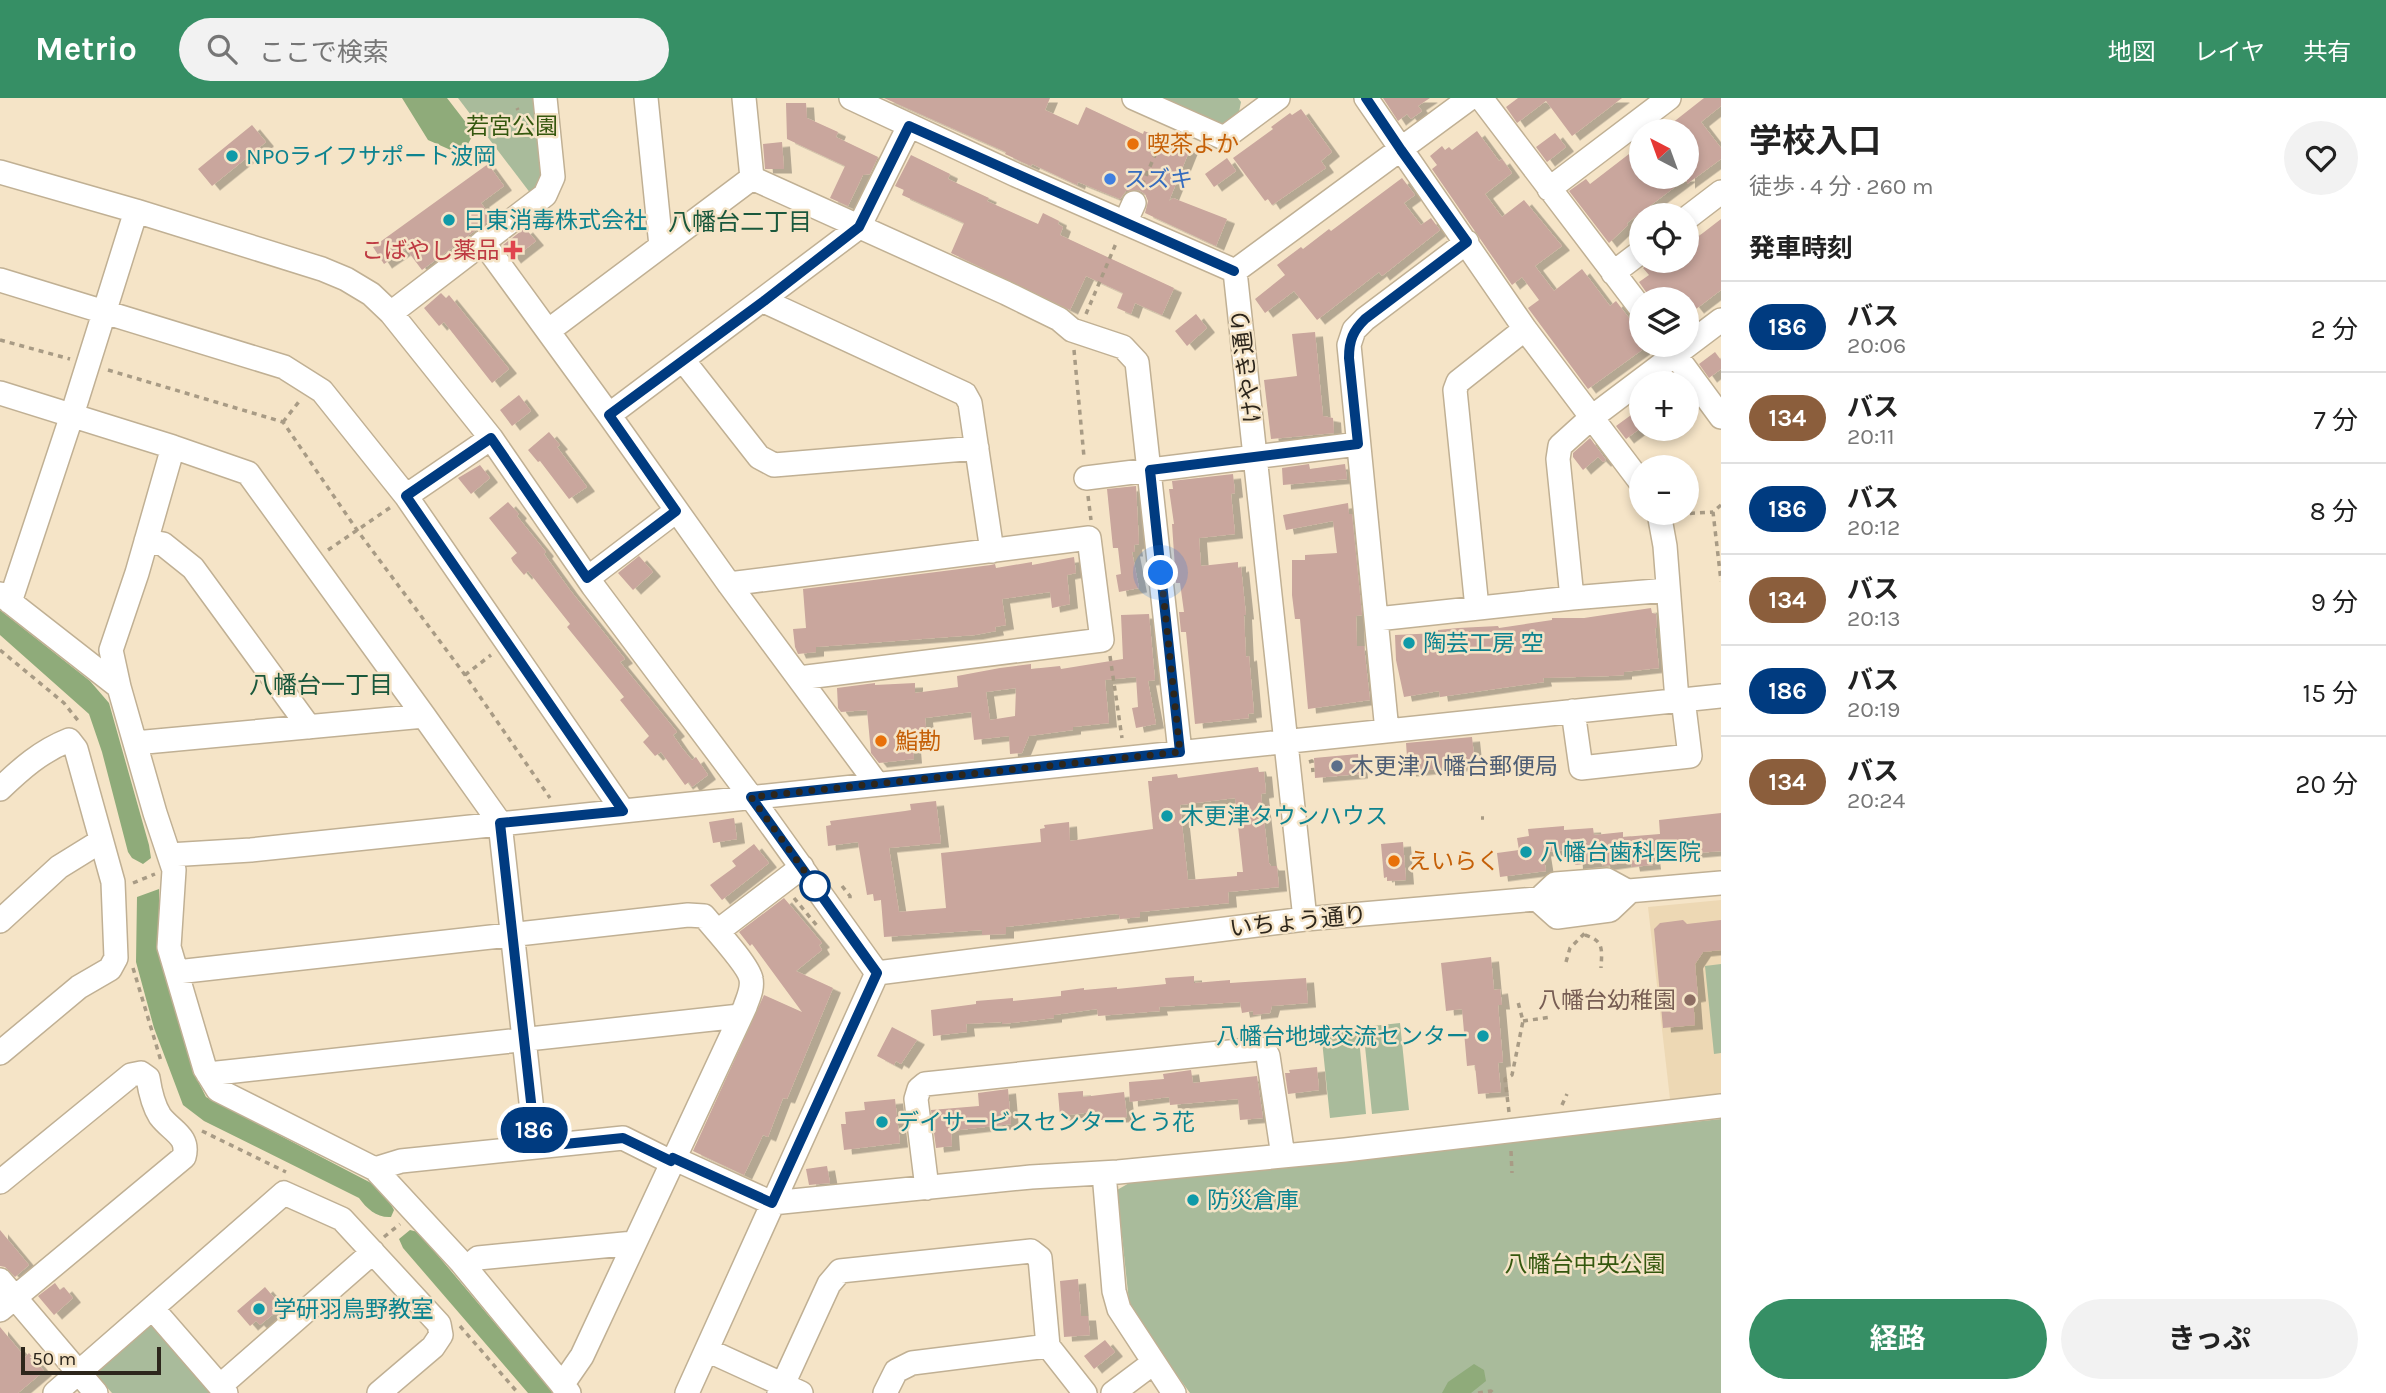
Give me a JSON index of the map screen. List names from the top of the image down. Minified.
{"streets":{"street":["けやき通り","いちょう通り"]},"crossings":[["けやき通り","いちょう通り"]],"districts":["八幡台二丁目","八幡台一丁目"],"parks":["若宮公園","八幡台中央公園"],"places":{"other":["喫茶よか","NPOライフサポート波岡","スズキ","日東消毒株式会社","陶芸工房 空","鮨勘","木更津八幡台郵便局","木更津タウンハウス","八幡台歯科医院","えいらく","八幡台幼稚園","八幡台地域交流センター","デイサービスセンターとう花","防災倉庫","学研羽鳥野教室"],"health":["こばやし薬品"]},"lines":["bus line 186"],"scale_bar":"50 m","north":"top left","page":{"header":"Metrio","search":"ここで検索","nav":["地図","レイヤ","共有"],"on_map":"186","heading":[["学校入口","徒歩 · 4 分 · 260 m"],"発車時刻"],"map_buttons":["+","−"],"list":[{"mark":"186","name":"バス","note":"20:06","value":"2 分"},{"mark":"134","name":"バス","note":"20:11","value":"7 分"},{"mark":"186","name":"バス","note":"20:12","value":"8 分"},{"mark":"134","name":"バス","note":"20:13","value":"9 分"},{"mark":"186","name":"バス","note":"20:19","value":"15 分"},{"mark":"134","name":"バス","note":"20:24","value":"20 分"}],"buttons":["経路","きっぷ"],"scale":"50 m"}}
